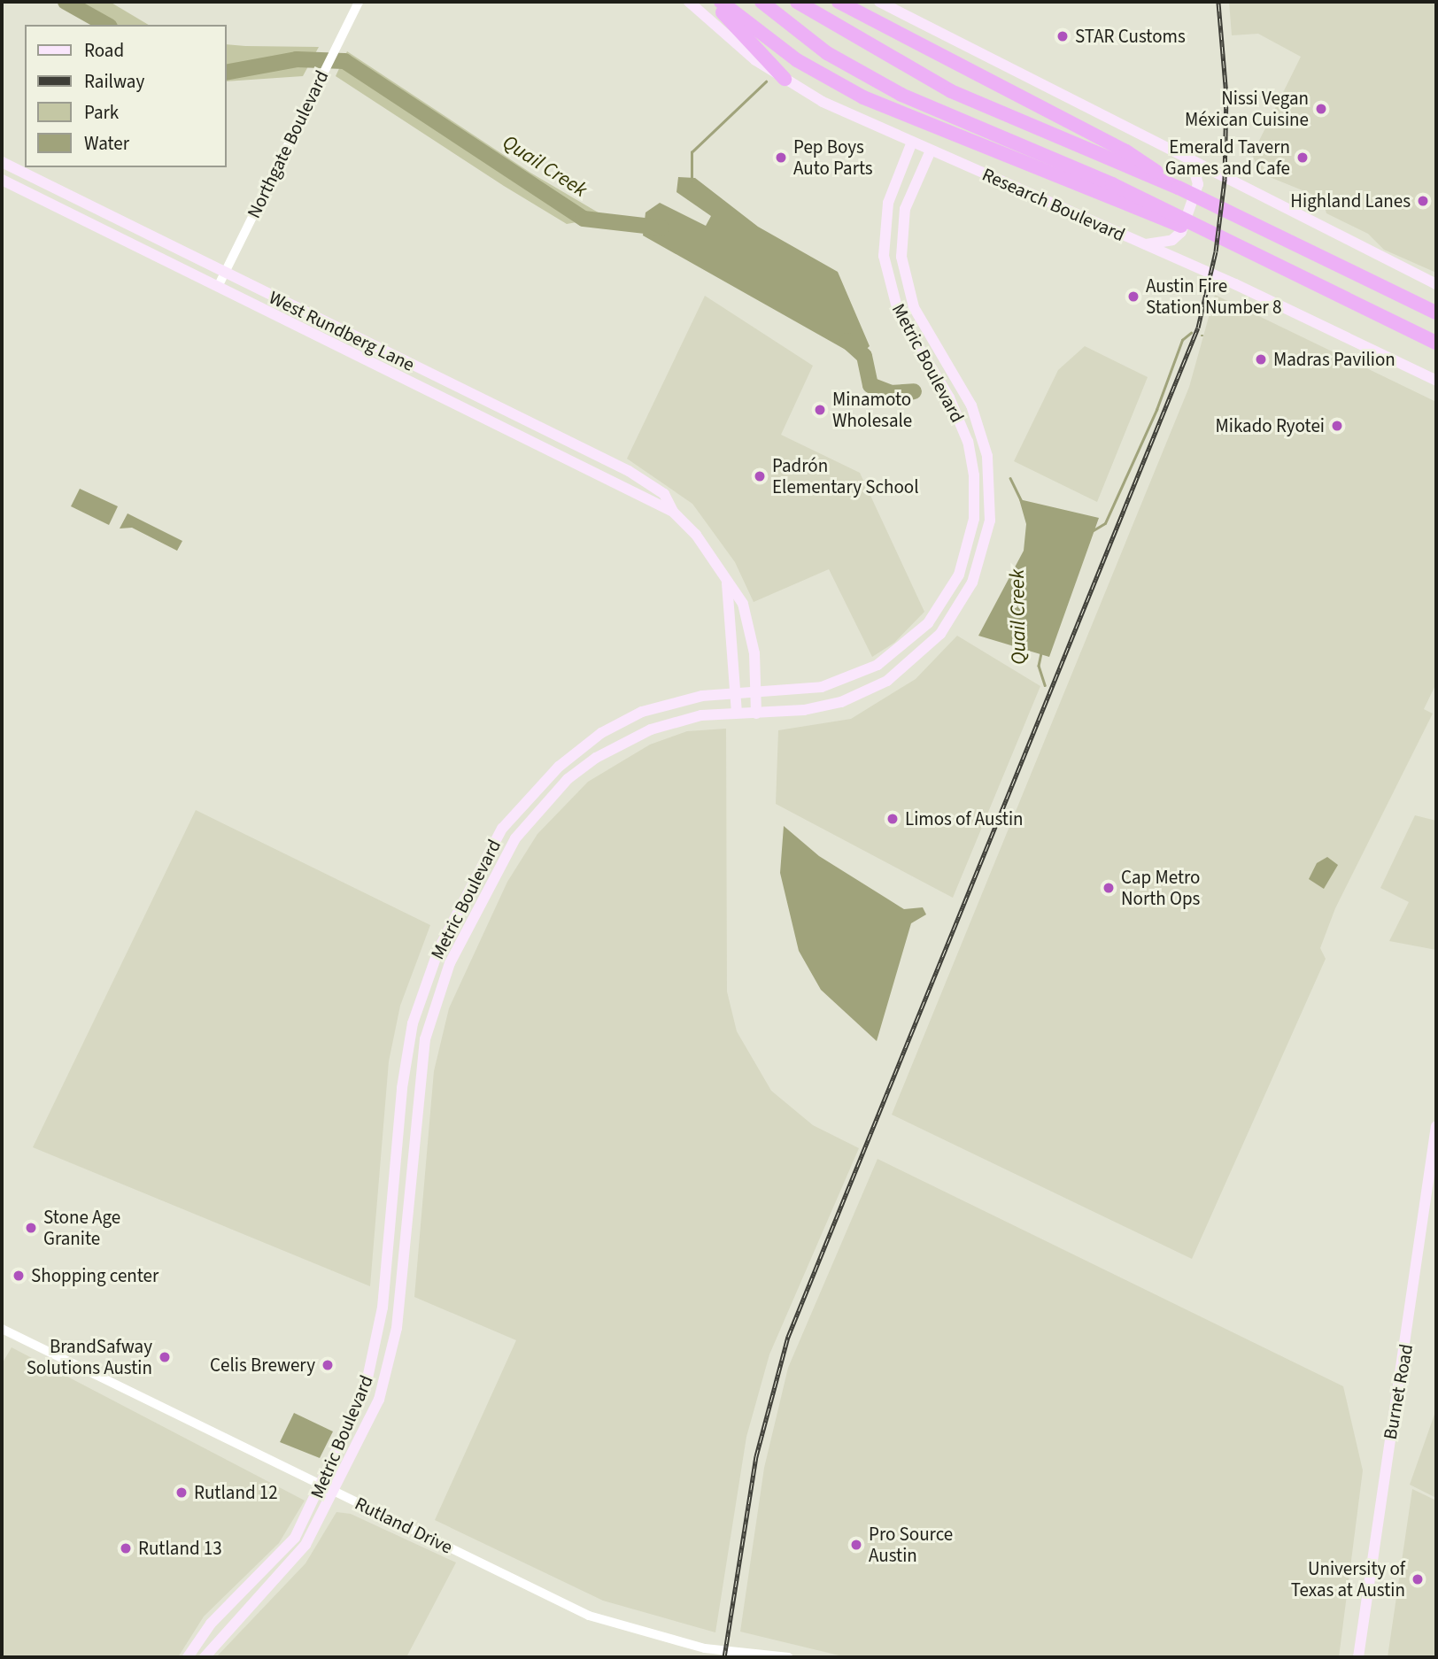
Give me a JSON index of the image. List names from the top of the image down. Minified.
{"streets":{"main road":["Research Boulevard","West Rundberg Lane","Metric Boulevard","Burnet Road"],"street":["Northgate Boulevard","Rutland Drive"]},"crossings":[["Northgate Boulevard","West Rundberg Lane"],["Research Boulevard","Metric Boulevard"],["West Rundberg Lane","Metric Boulevard"],["Metric Boulevard","Rutland Drive"]],"water":["Quail Creek"],"places":["STAR Customs","Nissi Vegan Méxican Cuisine","Pep Boys Auto Parts","Emerald Tavern Games and Cafe","Highland Lanes","Austin Fire Station Number 8","Madras Pavilion","Minamoto Wholesale","Mikado Ryotei","Padrón Elementary School","Limos of Austin","Cap Metro North Ops","Stone Age Granite","Shopping center","BrandSafway Solutions Austin","Celis Brewery","Rutland 12","Pro Source Austin","Rutland 13","University of Texas at Austin"],"legend":["Road","Railway","Park","Water"]}
